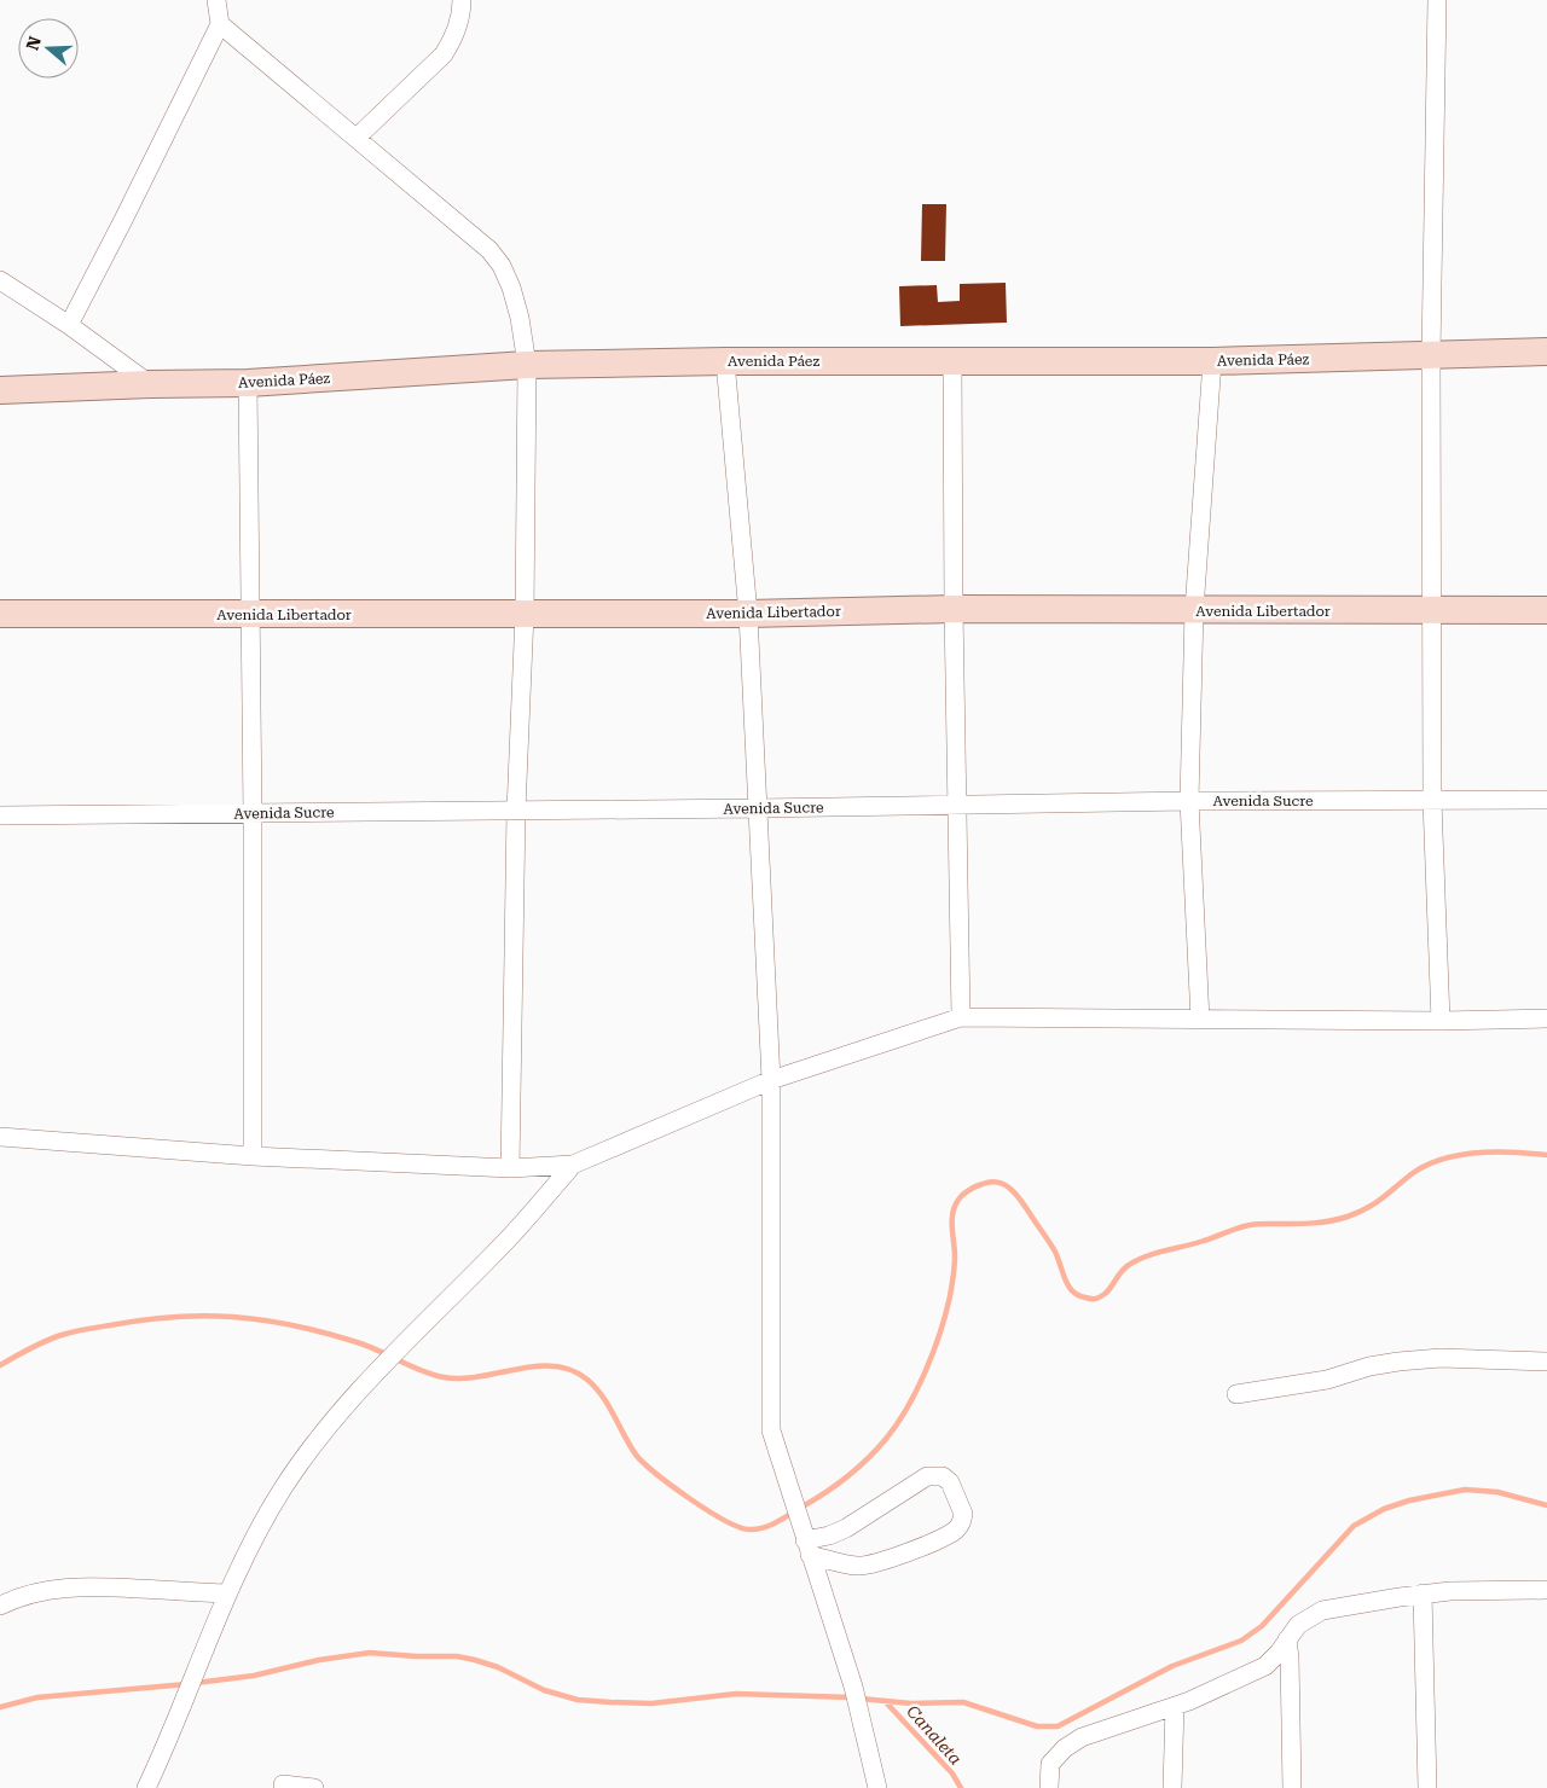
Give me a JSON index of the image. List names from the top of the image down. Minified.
{"streets":{"main road":["Avenida Páez","Avenida Libertador"],"street":["Avenida Sucre"]},"water":["Canaleta"],"north":"left"}
